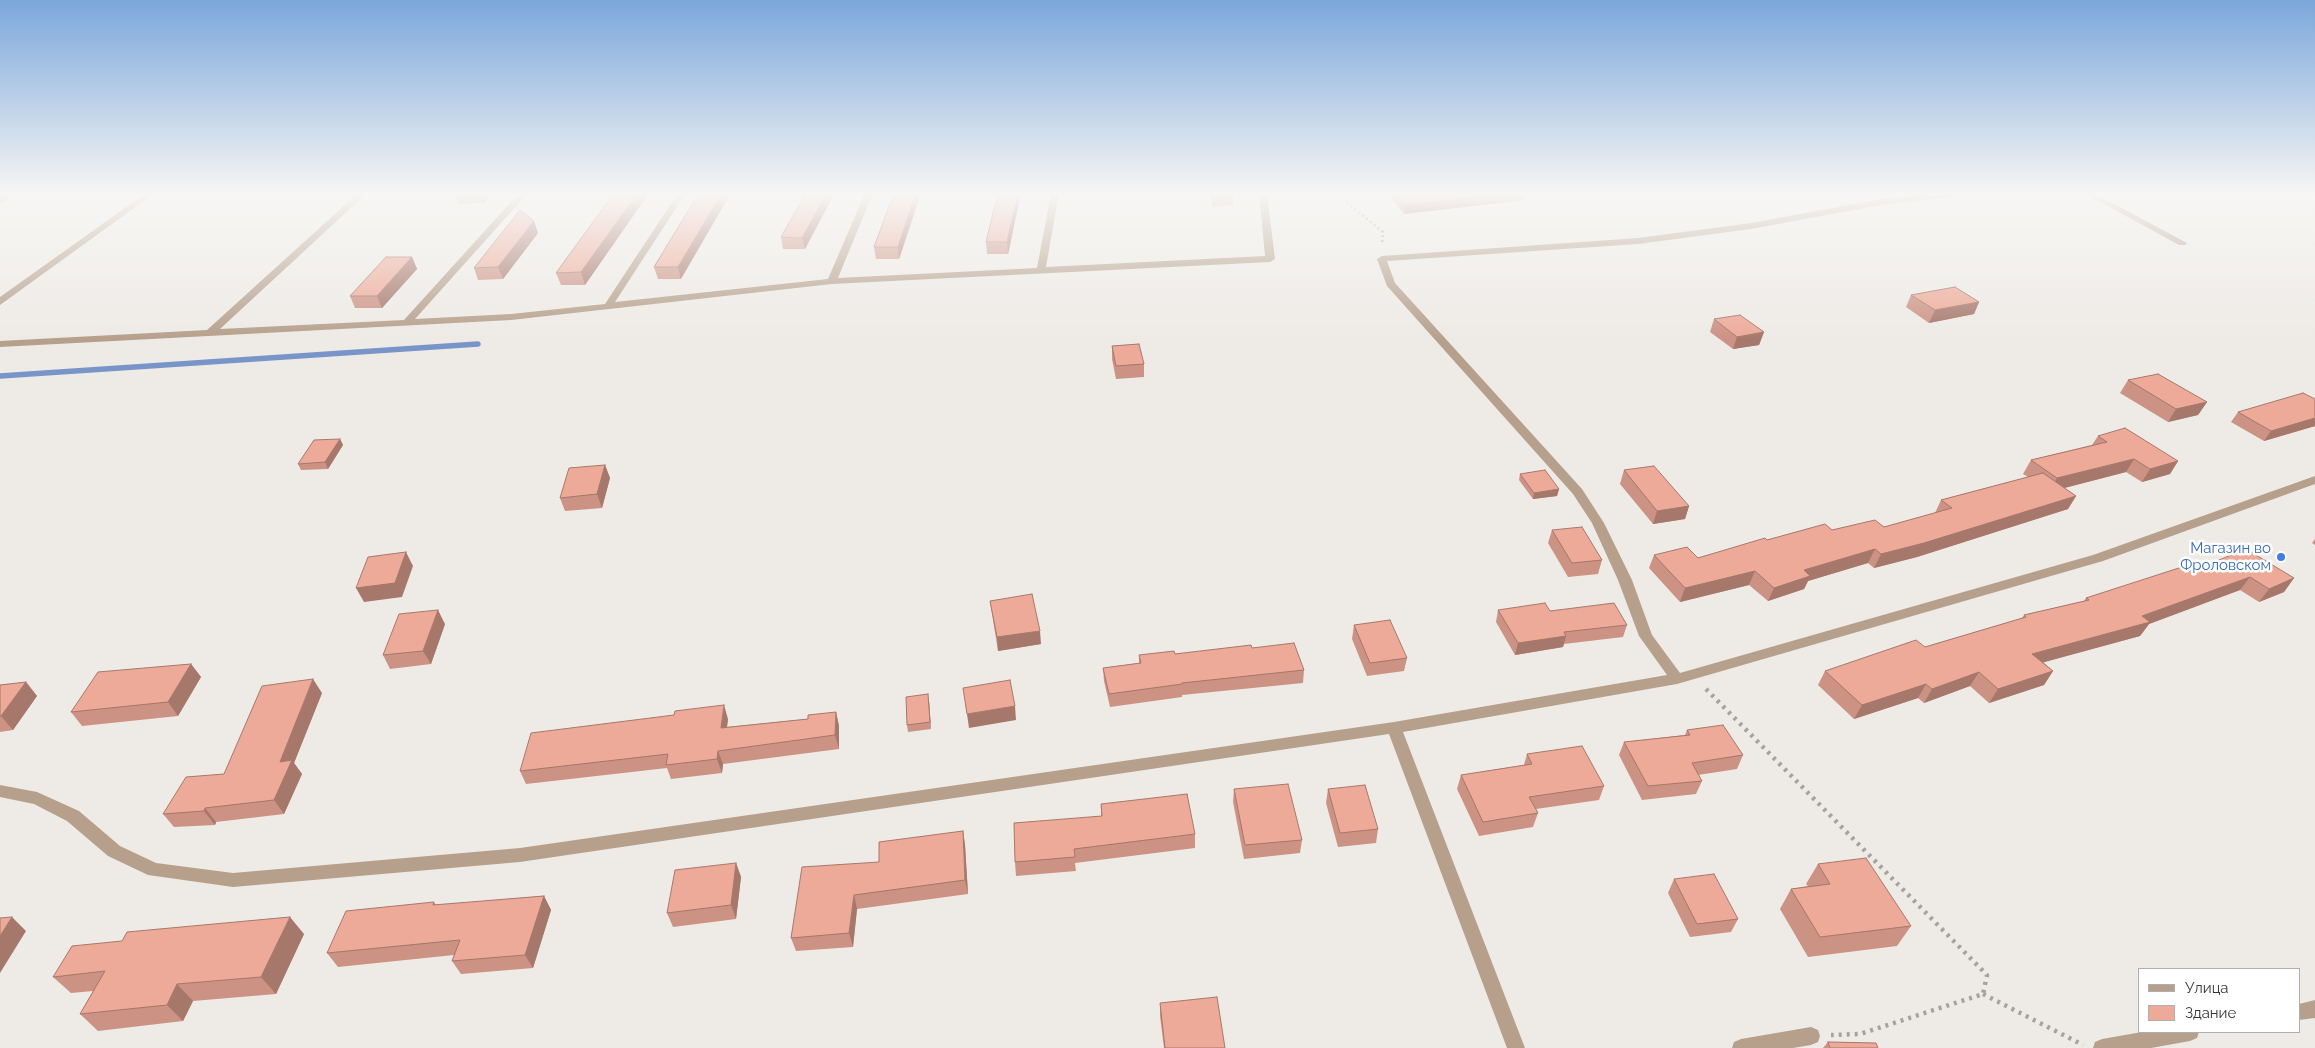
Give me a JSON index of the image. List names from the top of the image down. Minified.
{"places":["Магазин во Фроловском"],"legend":["Улица","Здание"]}
